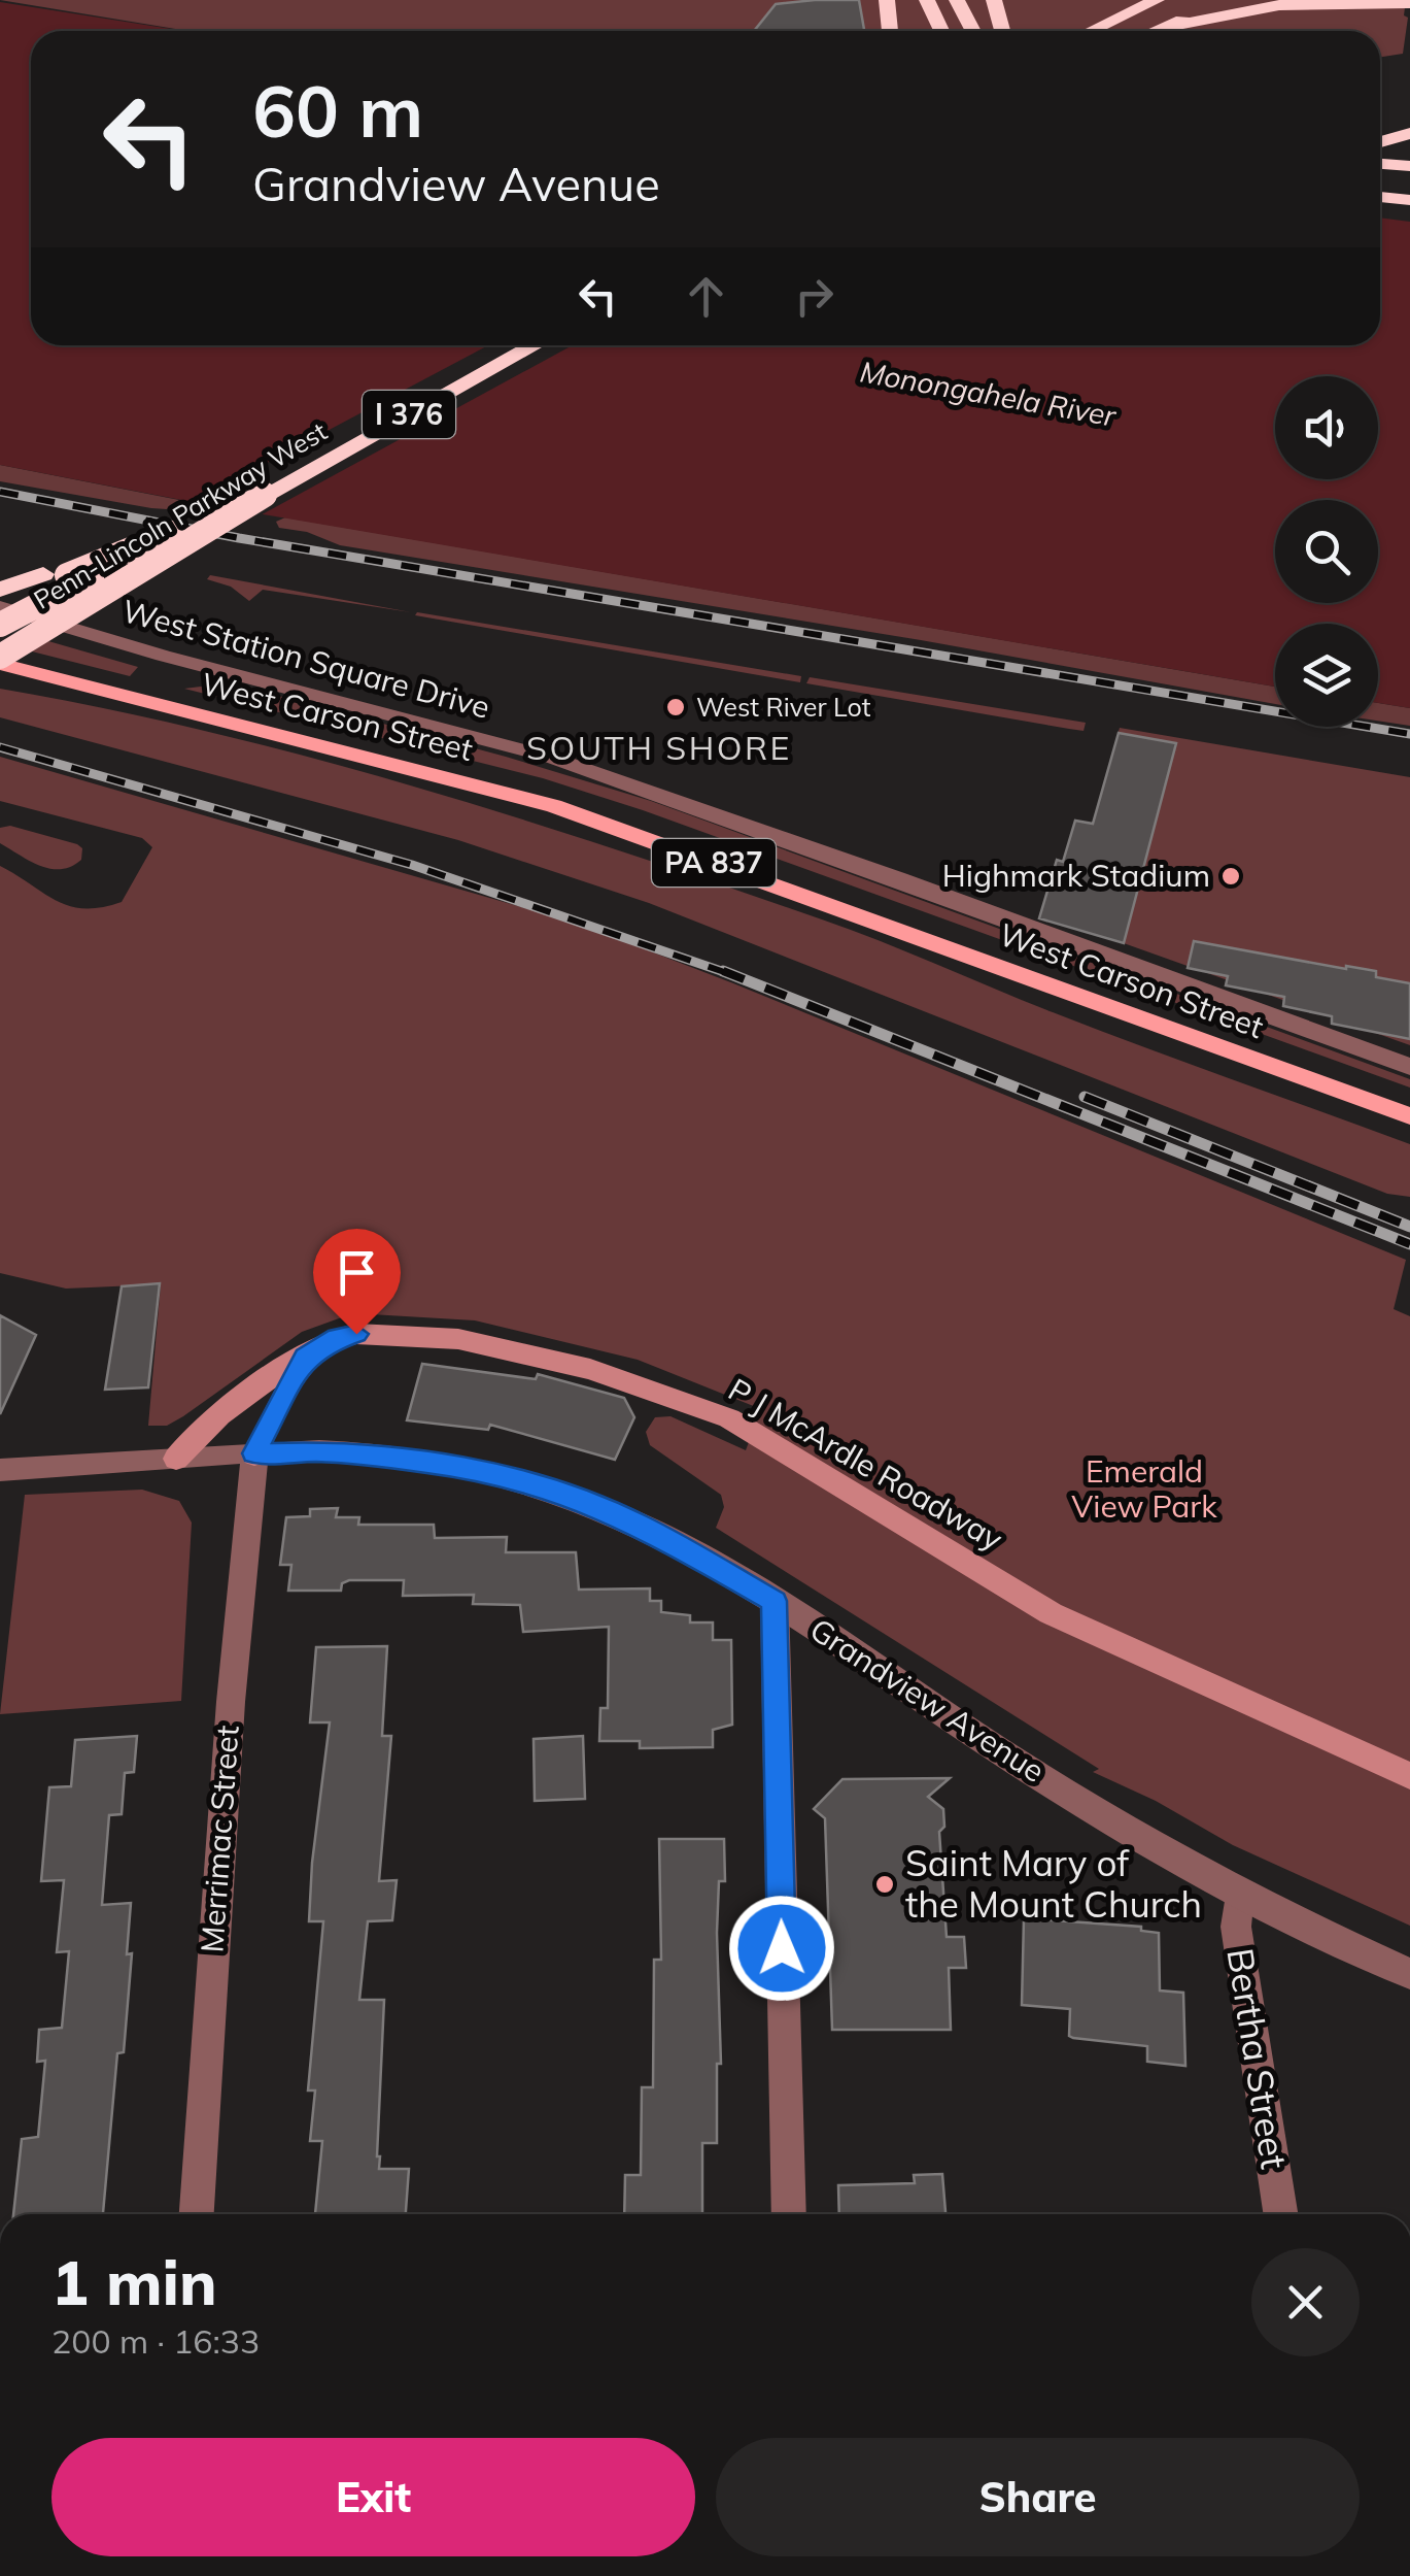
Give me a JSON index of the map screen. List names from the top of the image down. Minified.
{"streets":{"highway":["I 376","Penn-Lincoln Parkway West"],"main road":["West Carson Street","PA 837","P J McArdle Roadway"],"street":["West Station Square Drive","Grandview Avenue","Merrimac Street","Bertha Street"]},"crossings":[["Penn-Lincoln Parkway West","West Carson Street"],["P J McArdle Roadway","Grandview Avenue"],["Grandview Avenue","Merrimac Street"],["Grandview Avenue","Bertha Street"]],"districts":["SOUTH SHORE"],"water":["Monongahela River"],"parks":["Emerald View Park"],"places":["West River Lot","Highmark Stadium","Saint Mary of the Mount Church"],"page":{"turn":["60 m","Grandview Avenue"],"heading":["1 min","200 m · 16:33"],"buttons":["Exit","Share"]}}
